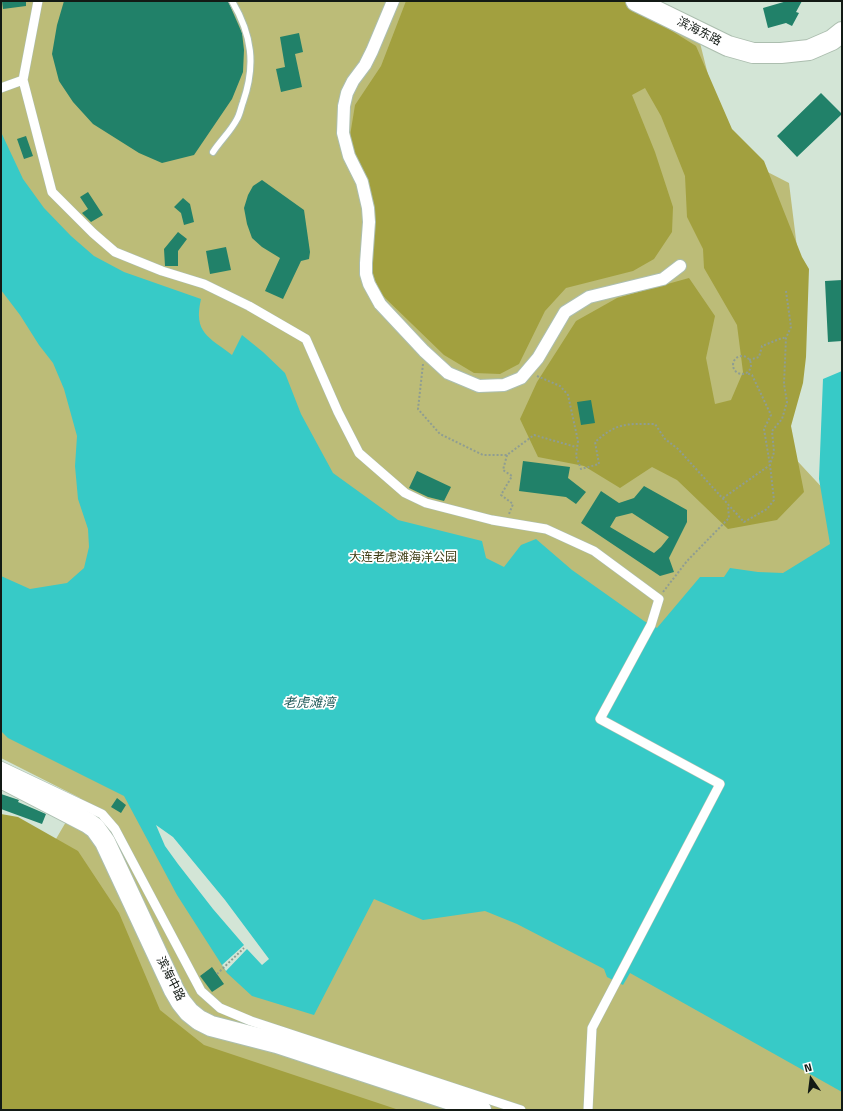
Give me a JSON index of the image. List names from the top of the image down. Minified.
{"streets":{"highway":["滨海东路","滨海中路"]},"water":["老虎滩湾"],"parks":["大连老虎滩海洋公园"],"north":"top"}
